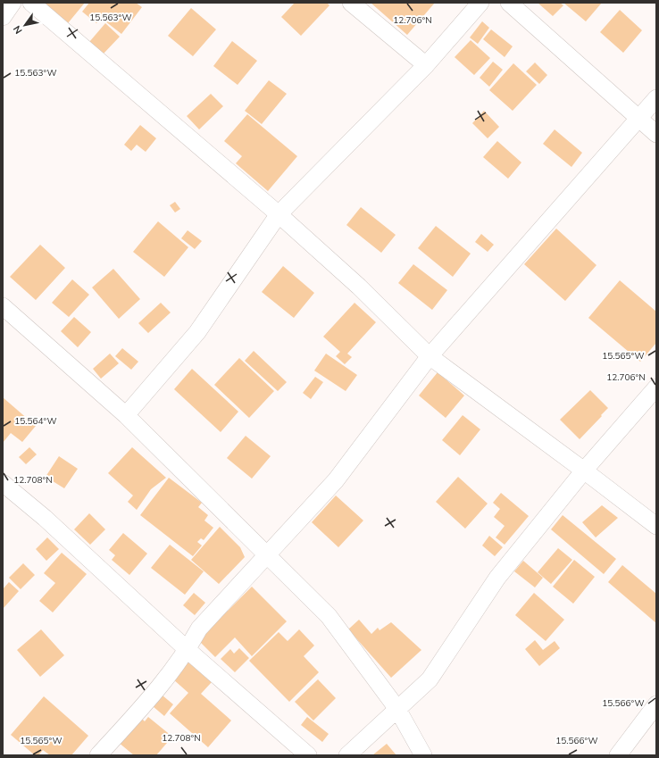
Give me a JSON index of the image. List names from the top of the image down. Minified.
{"north":"bottom left","coordinates":["15.563°W","12.706°N","15.565°W","15.564°W","12.708°N","15.566°W"]}
